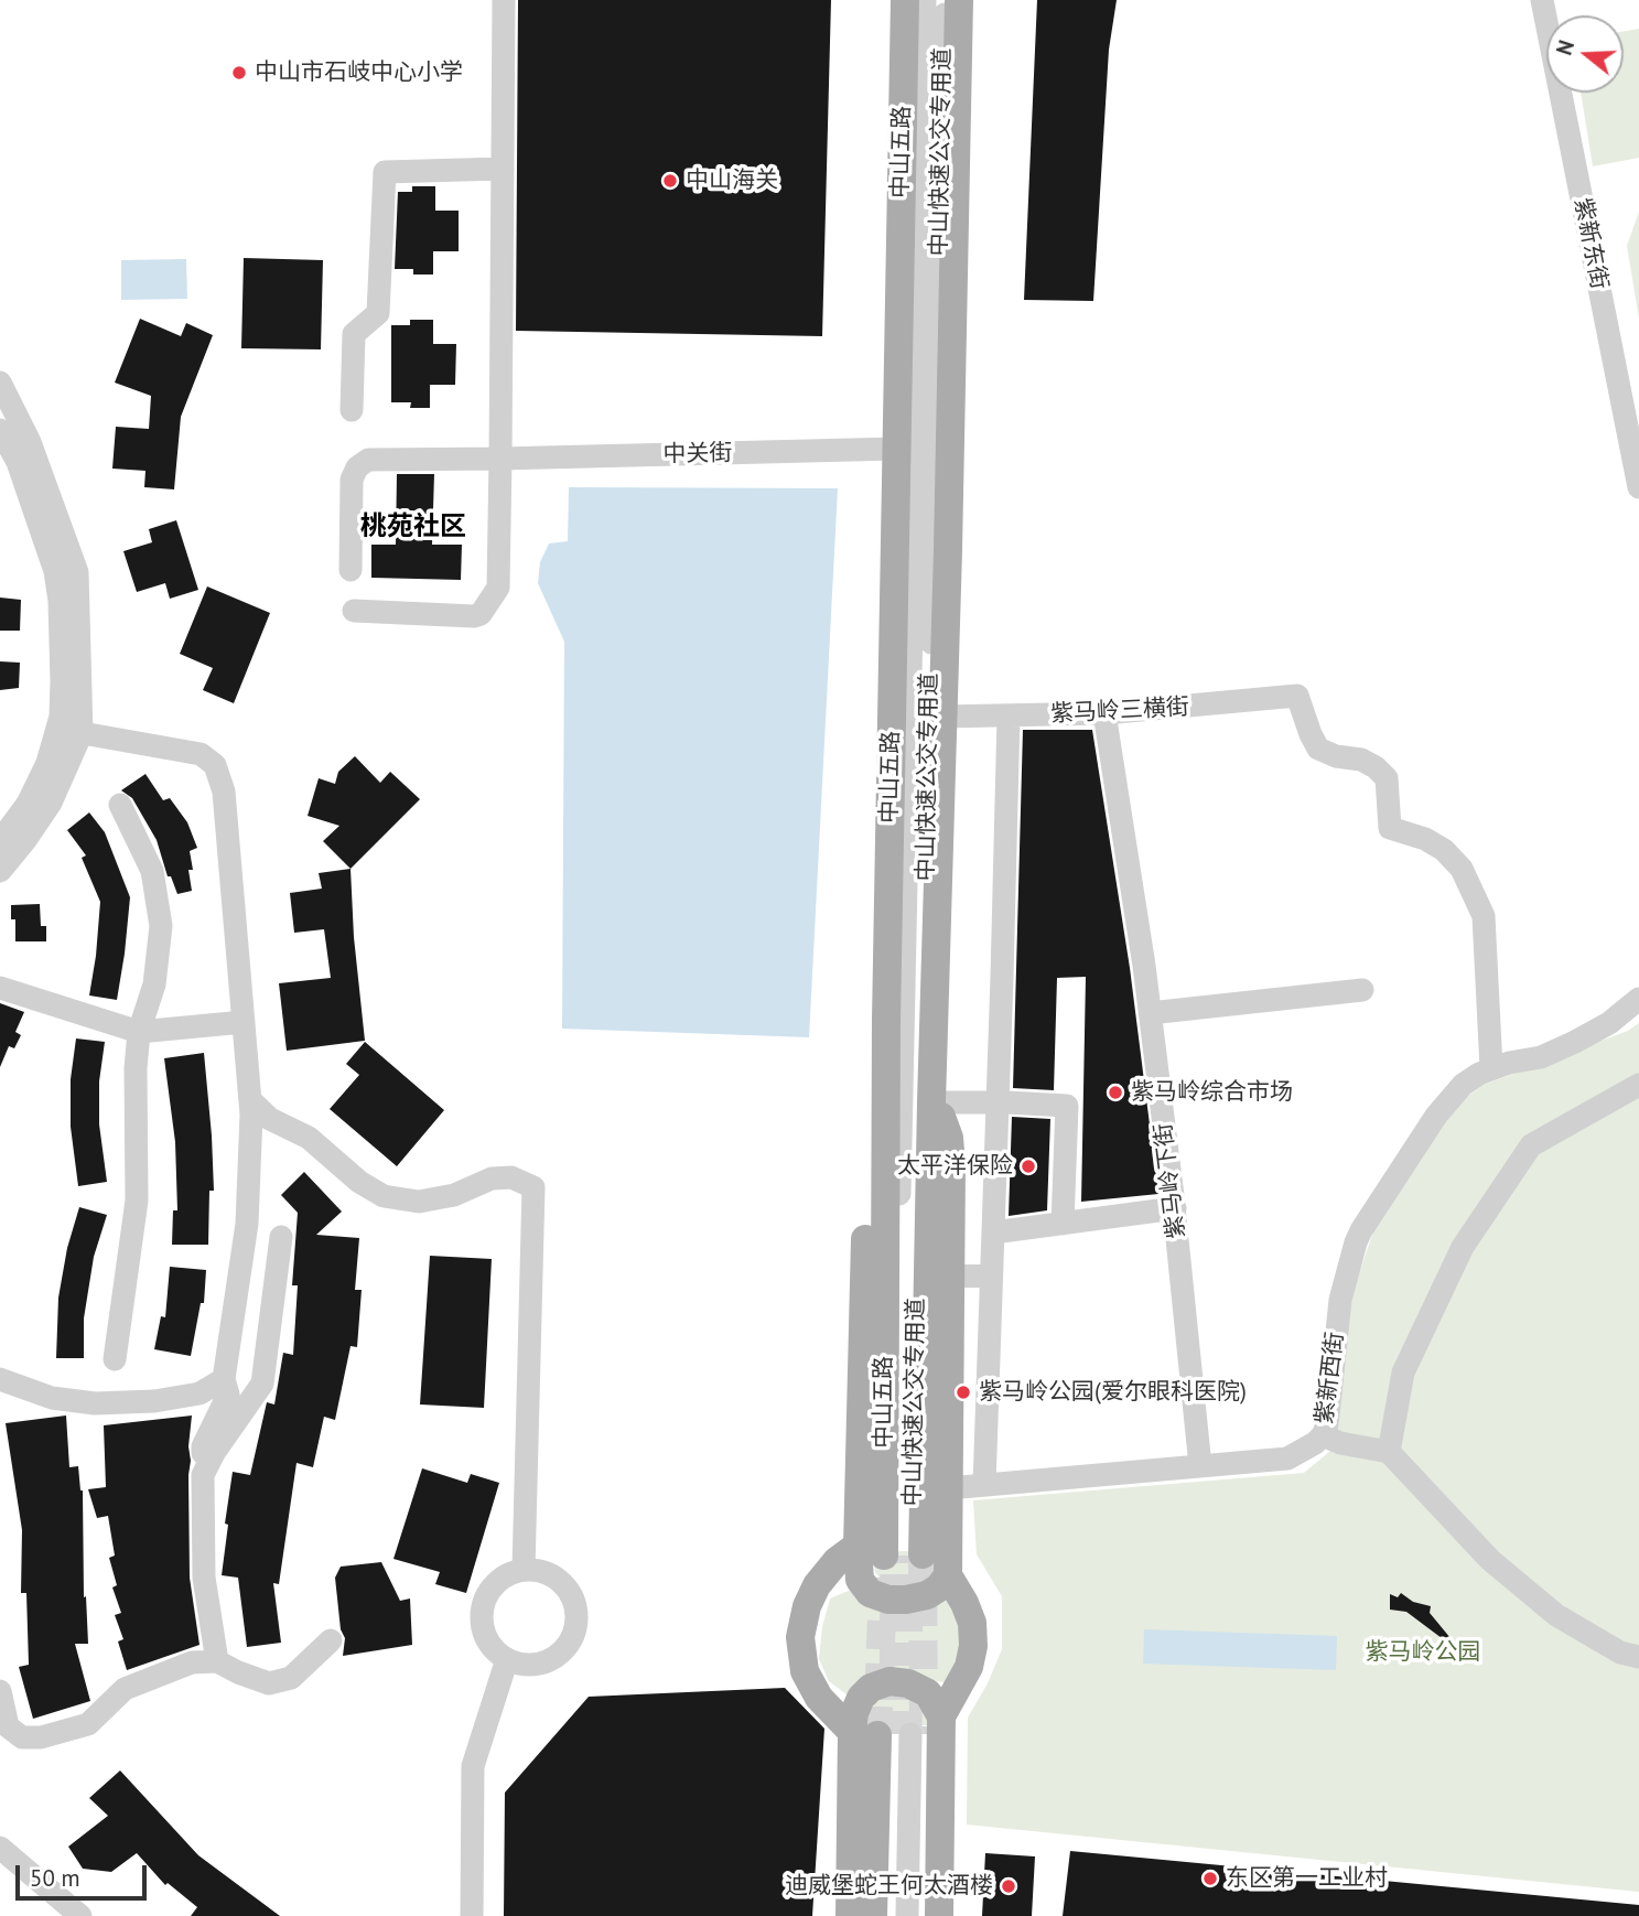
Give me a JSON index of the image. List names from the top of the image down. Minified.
{"streets":{"main road":["中山五路"],"street":["中山快速公交专用道","紫新东街","中关街","紫马岭三横街","紫马岭下街","紫新西街"]},"crossings":[["中山五路","中山快速公交专用道"],["中山五路","中关街"],["中山五路","紫马岭三横街"],["中山五路","紫新西街"],["紫马岭三横街","紫马岭下街"],["紫马岭三横街","紫新西街"],["紫马岭下街","紫新西街"]],"districts":["桃苑社区"],"parks":["紫马岭公园"],"places":["中山市石岐中心小学","中山海关","紫马岭综合市场","太平洋保险","紫马岭公园(爱尔眼科医院)","东区第一工业村","迪威堡蛇王何太酒楼"],"scale_bar":"50 m","north":"left"}
